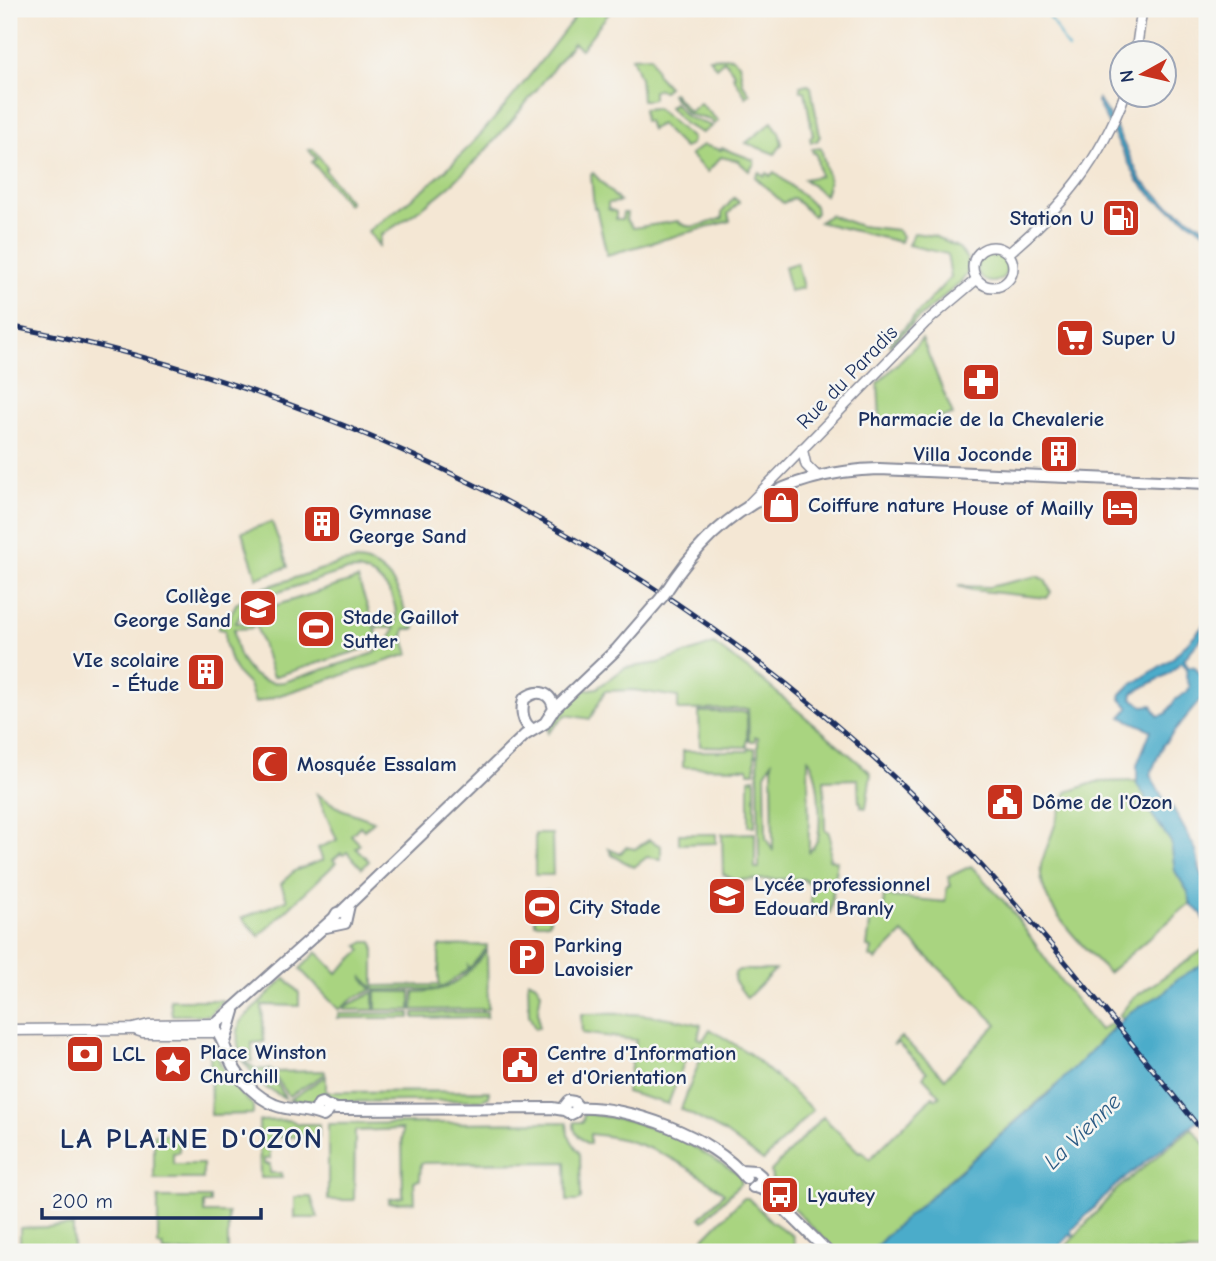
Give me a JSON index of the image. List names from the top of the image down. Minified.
{"streets":{"street":["Rue du Paradis"]},"districts":["LA PLAINE D'OZON"],"water":["La Vienne"],"places":{"fuel station":["Station U"],"supermarket":["Super U"],"pharmacy":["Pharmacie de la Chevalerie"],"building":["Villa Joconde","Gymnase George Sand","VIe scolaire - Étude"],"shop":["Coiffure nature"],"hotel":["House of Mailly"],"school or university":["Collège George Sand","Lycée professionnel Edouard Branly"],"sports":["Stade Gaillot Sutter","City Stade"],"mosque":["Mosquée Essalam"],"public building":["Dôme de l'Ozon","Centre d'Information et d'Orientation"],"parking":["Parking Lavoisier"],"bank":["LCL"],"place":["Place Winston Churchill"],"bus stop":["Lyautey"]},"scale_bar":"200 m","north":"left"}
